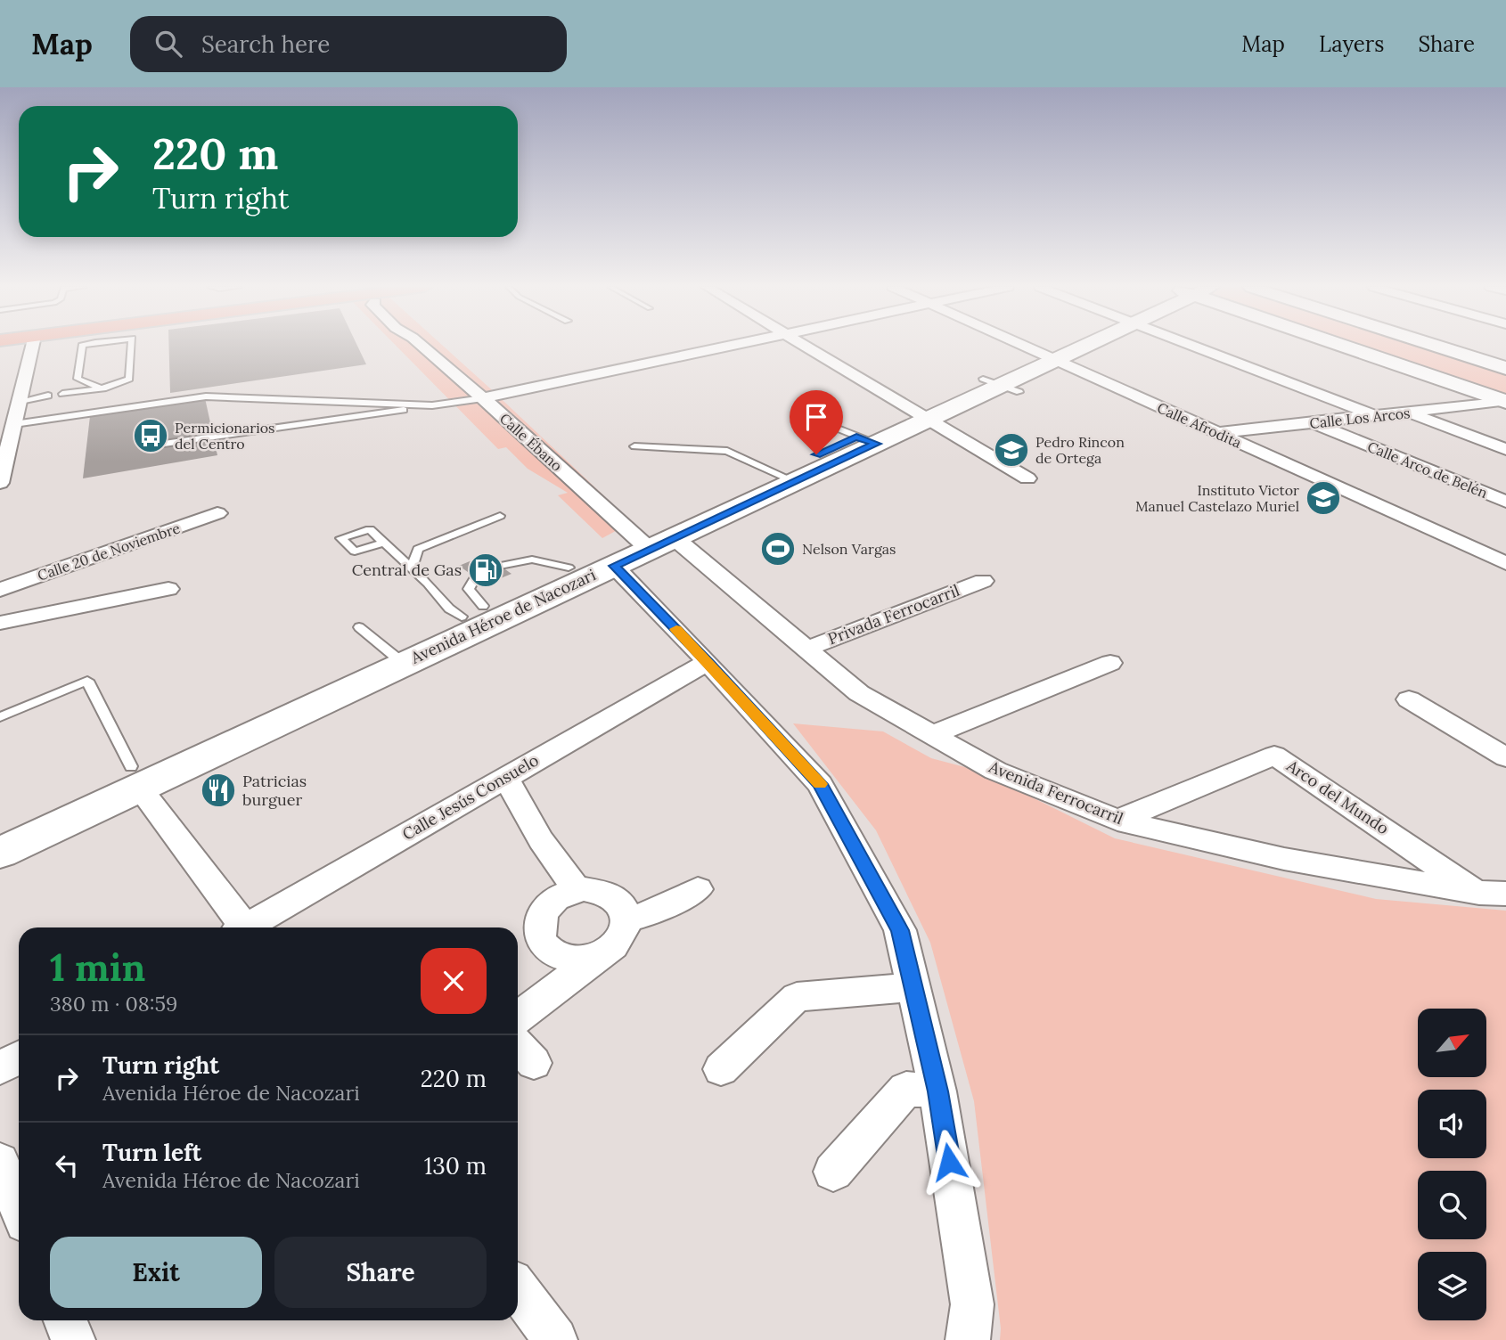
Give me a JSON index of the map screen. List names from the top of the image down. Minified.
{"streets":{"main road":["Avenida Héroe de Nacozari"],"street":["Calle Los Arcos","Calle Afrodita","Calle Ébano","Calle Arco de Belén","Calle 20 de Noviembre","Privada Ferrocarril","Avenida Ferrocarril","Calle Jesús Consuelo","Arco del Mundo"]},"crossings":[["Calle Los Arcos","Calle Afrodita"],["Calle Los Arcos","Calle Arco de Belén"],["Calle Afrodita","Avenida Héroe de Nacozari"],["Calle Ébano","Avenida Héroe de Nacozari"],["Calle Ébano","Avenida Ferrocarril"],["Privada Ferrocarril","Avenida Ferrocarril"],["Avenida Héroe de Nacozari","Avenida Ferrocarril"],["Avenida Ferrocarril","Arco del Mundo"]],"places":{"bus stop":["Permicionarios del Centro"],"school or university":["Pedro Rincon de Ortega","Instituto Victor Manuel Castelazo Muriel"],"sports":["Nelson Vargas"],"fuel station":["Central de Gas"],"restaurant":["Patricias burguer"]},"north":"top right","page":{"header":"Map","search":"Search here","nav":["Map","Layers","Share"],"turn":["220 m","Turn right"],"heading":["1 min","380 m · 08:59"],"list":[{"name":"Turn right","note":"Avenida Héroe de Nacozari","value":"220 m"},{"name":"Turn left","note":"Avenida Héroe de Nacozari","value":"130 m"}],"buttons":["Exit","Share"]}}
